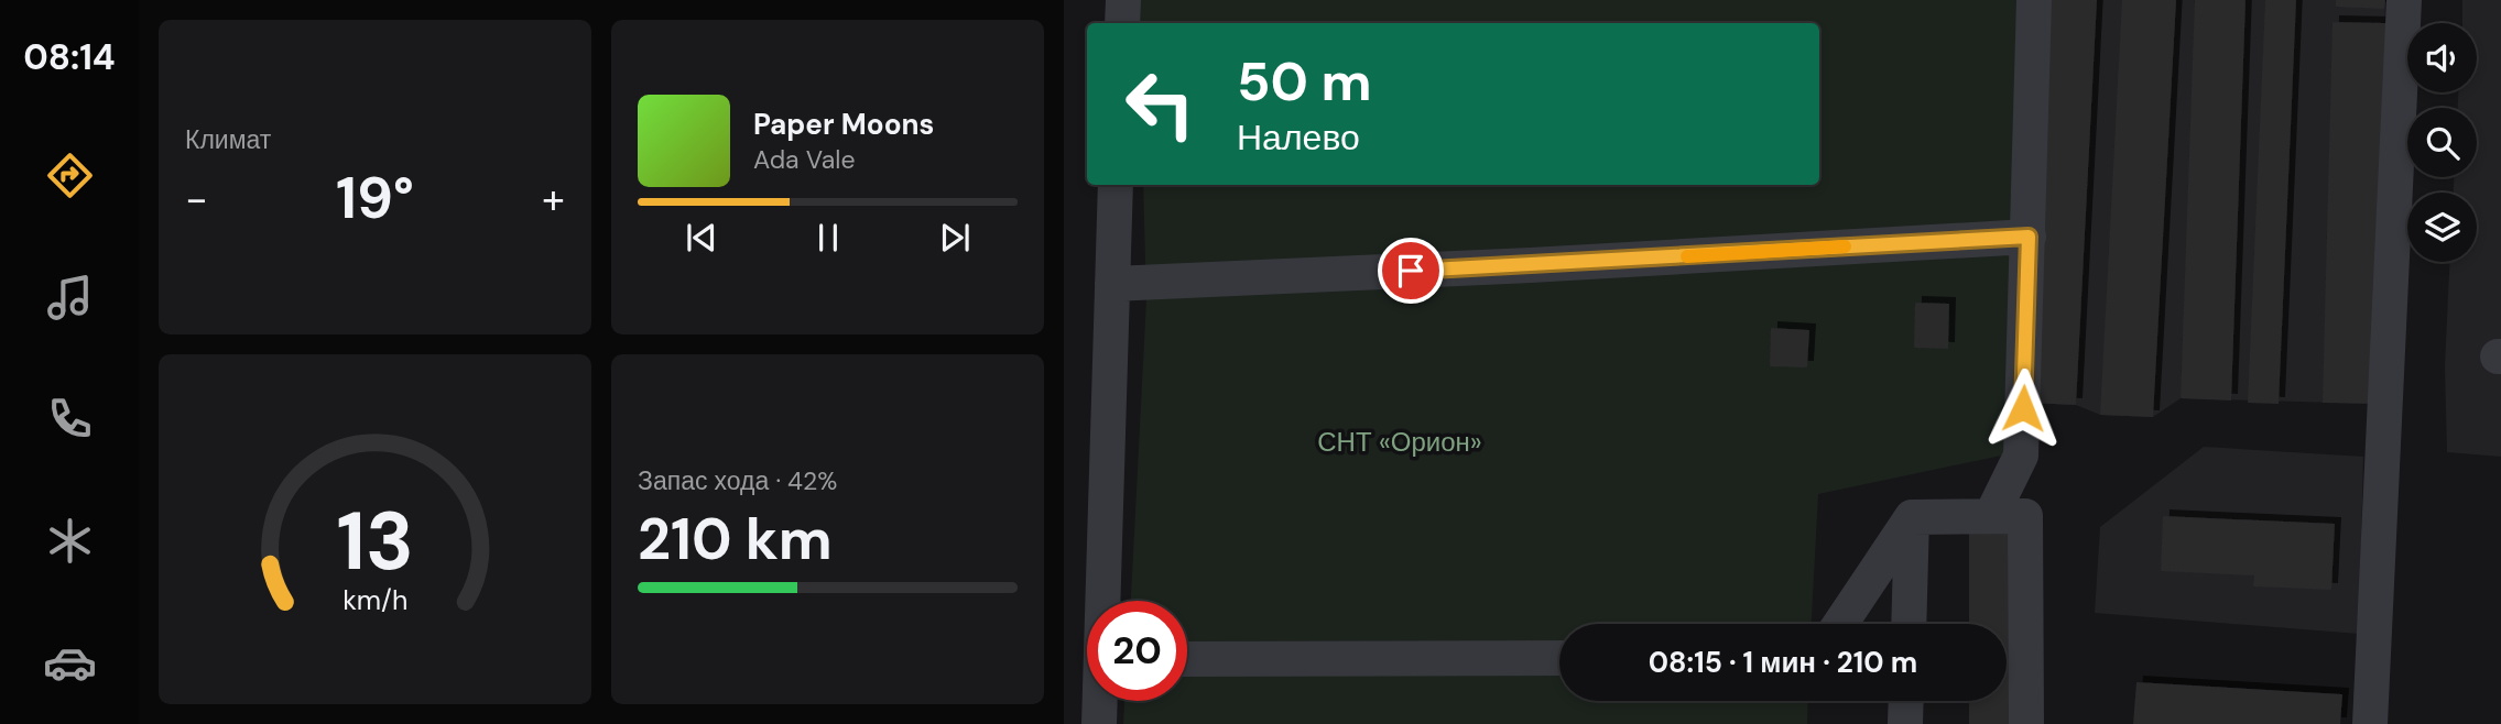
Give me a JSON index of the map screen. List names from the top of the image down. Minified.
{"parks":["СНТ «Орион»"],"page":{"tabs":"08:14","tile":["Климат",["Запас хода · 42%","210 km"]],"turn":["50 m","Налево"],"song":["Paper Moons","Ada Vale"],"heat":["−","19°","+"],"limit":"20","trip":"08:15 · 1 мин · 210 m","gauge":["13","km/h"]}}
